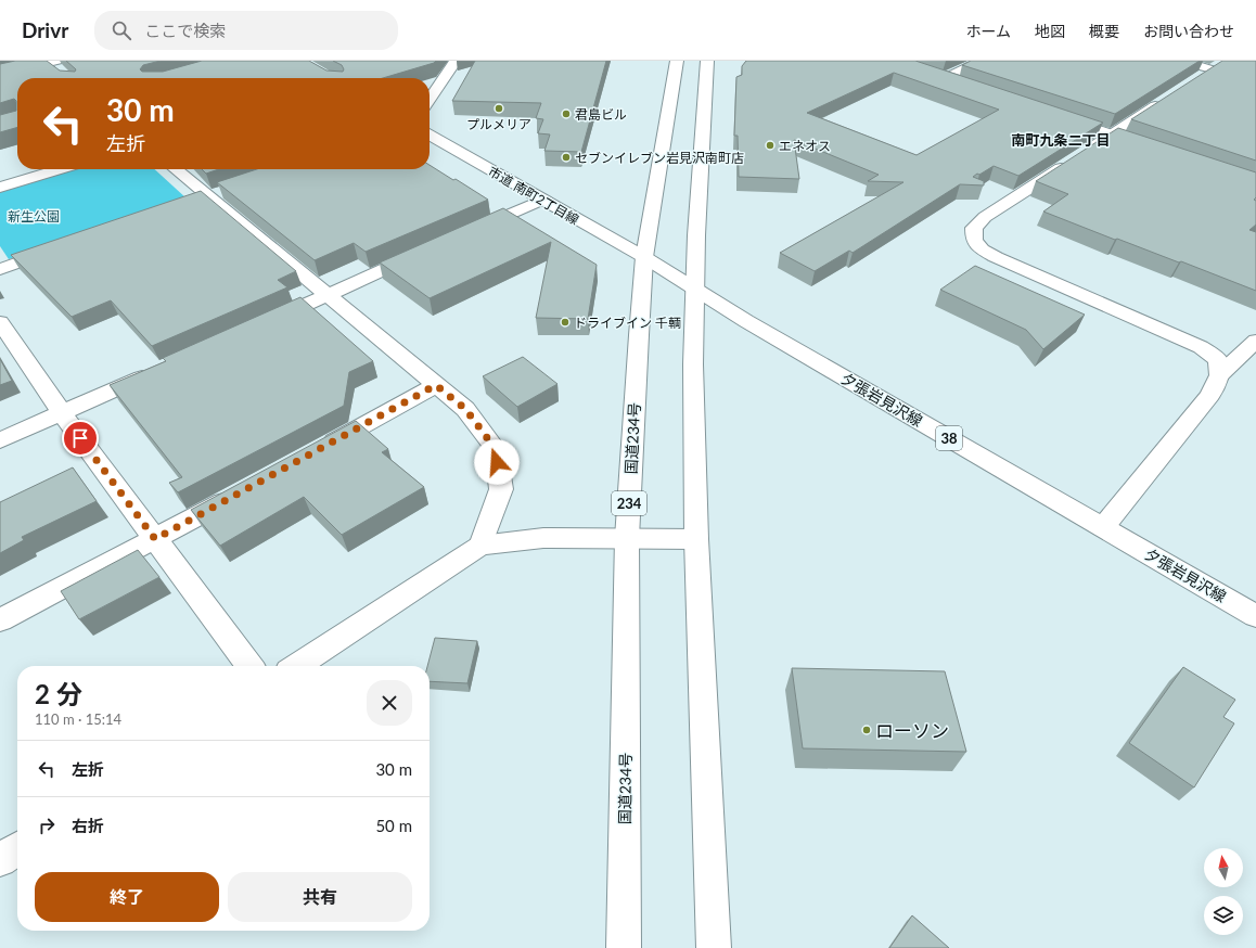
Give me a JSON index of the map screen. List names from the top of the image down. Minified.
{"streets":{"main road":["市道 南町2丁目線","夕張岩見沢線","国道234号","38","234"]},"crossings":[["市道 南町2丁目線","夕張岩見沢線"],["市道 南町2丁目線","国道234号"],["夕張岩見沢線","国道234号"]],"districts":["南町九条二丁目"],"parks":["新生公園"],"places":["プルメリア","君島ビル","エネオス","セブンイレブン岩見沢南町店","ドライブイン 千輌","ローソン"],"north":"top","page":{"header":"Drivr","search":"ここで検索","nav":["ホーム","地図","概要","お問い合わせ"],"turn":["30 m","左折"],"heading":["2 分","110 m · 15:14"],"list":[{"name":"左折","value":"30 m"},{"name":"右折","value":"50 m"}],"buttons":["終了","共有"]}}
